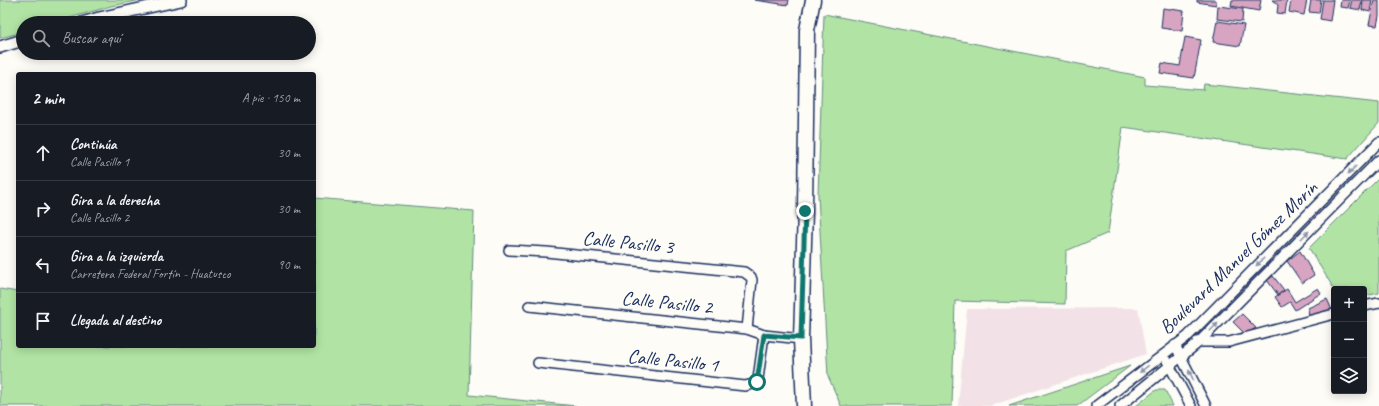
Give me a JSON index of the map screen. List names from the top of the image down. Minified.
{"streets":{"street":["Calle Pasillo 3","Boulevard Manuel Gómez Morín","Calle Pasillo 2","Calle Pasillo 1"]},"crossings":[["Calle Pasillo 3","Calle Pasillo 2"],["Calle Pasillo 2","Calle Pasillo 1"]],"page":{"search":"Buscar aquí","heading":["2 min","A pie · 150 m"],"list":[["Continúa","Calle Pasillo 1","30 m"],["Gira a la derecha","Calle Pasillo 2","30 m"],["Gira a la izquierda","Carretera Federal Fortín - Huatusco","90 m"],"Llegada al destino"],"map_buttons":["+","−"]}}
